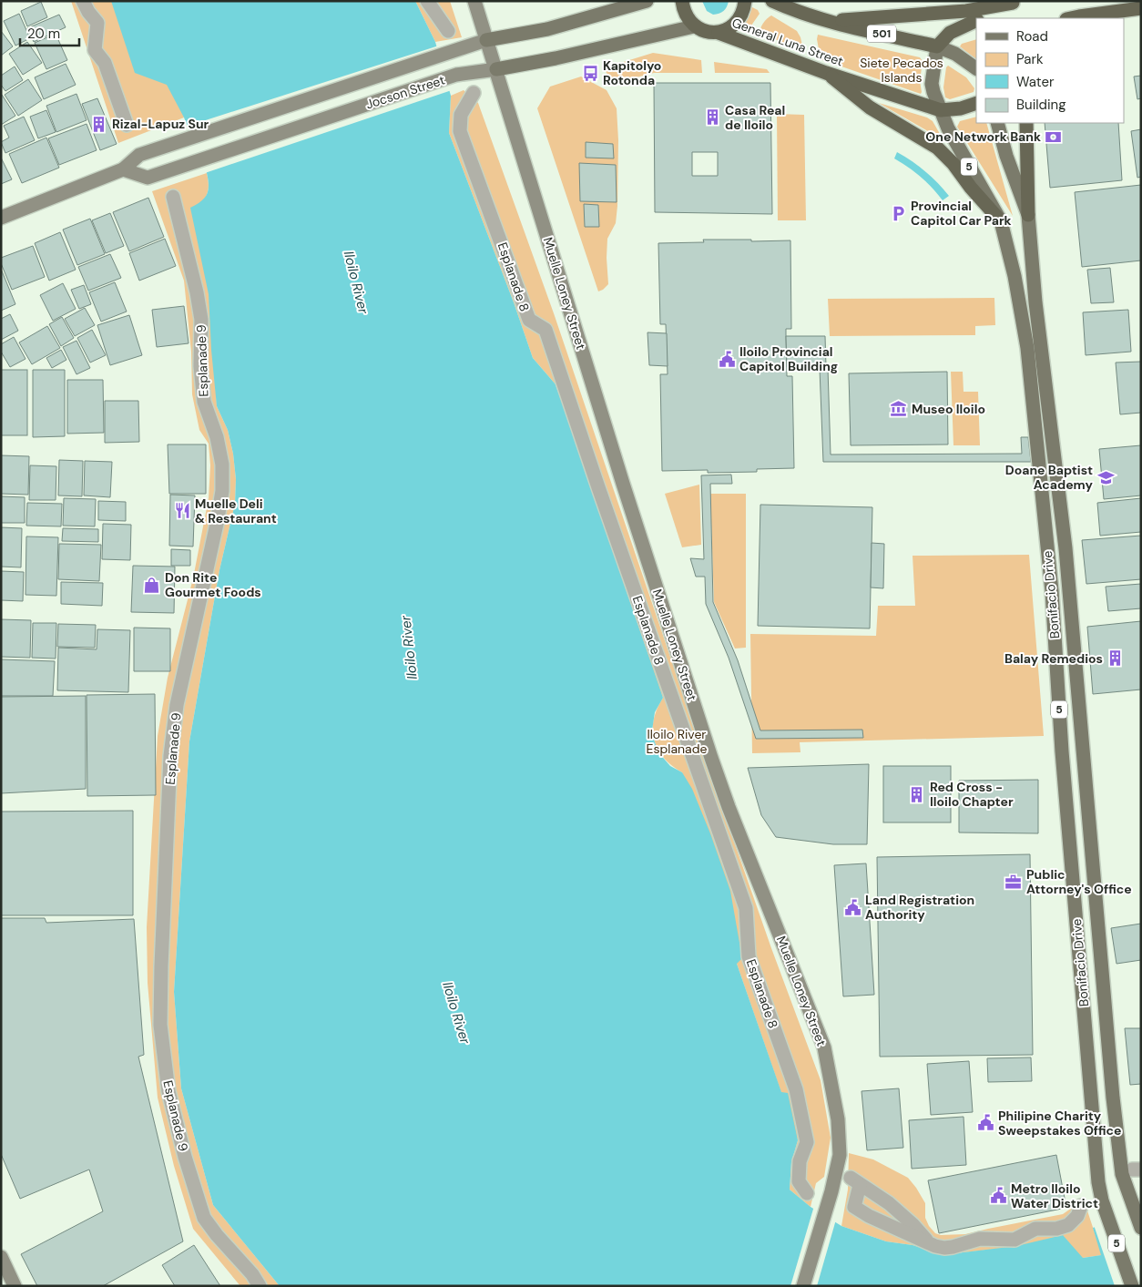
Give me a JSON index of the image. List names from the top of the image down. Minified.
{"streets":{"highway":["501","General Luna Street"],"main road":["Jocson Street","5","Muelle Loney Street","Bonifacio Drive"],"street":["Esplanade 8","Esplanade 9"]},"crossings":[["501","Bonifacio Drive"],["General Luna Street","Jocson Street"],["General Luna Street","Bonifacio Drive"],["Jocson Street","Muelle Loney Street"]],"water":["Iloilo River"],"parks":["Siete Pecados Islands","Iloilo River Esplanade"],"places":{"bus stop":["Kapitolyo Rotonda"],"building":["Casa Real de Iloilo","Rizal-Lapuz Sur","Balay Remedios","Red Cross - Iloilo Chapter"],"bank":["One Network Bank"],"parking":["Provincial Capitol Car Park"],"public building":["Iloilo Provincial Capitol Building","Land Registration Authority","Philipine Charity Sweepstakes Office","Metro Iloilo Water District"],"museum":["Museo Iloilo"],"school or university":["Doane Baptist Academy"],"restaurant":["Muelle Deli & Restaurant"],"shop":["Don Rite Gourmet Foods"],"office":["Public Attorney's Office"]},"legend":["Road","Park","Water","Building"],"scale_bar":"20 m"}
